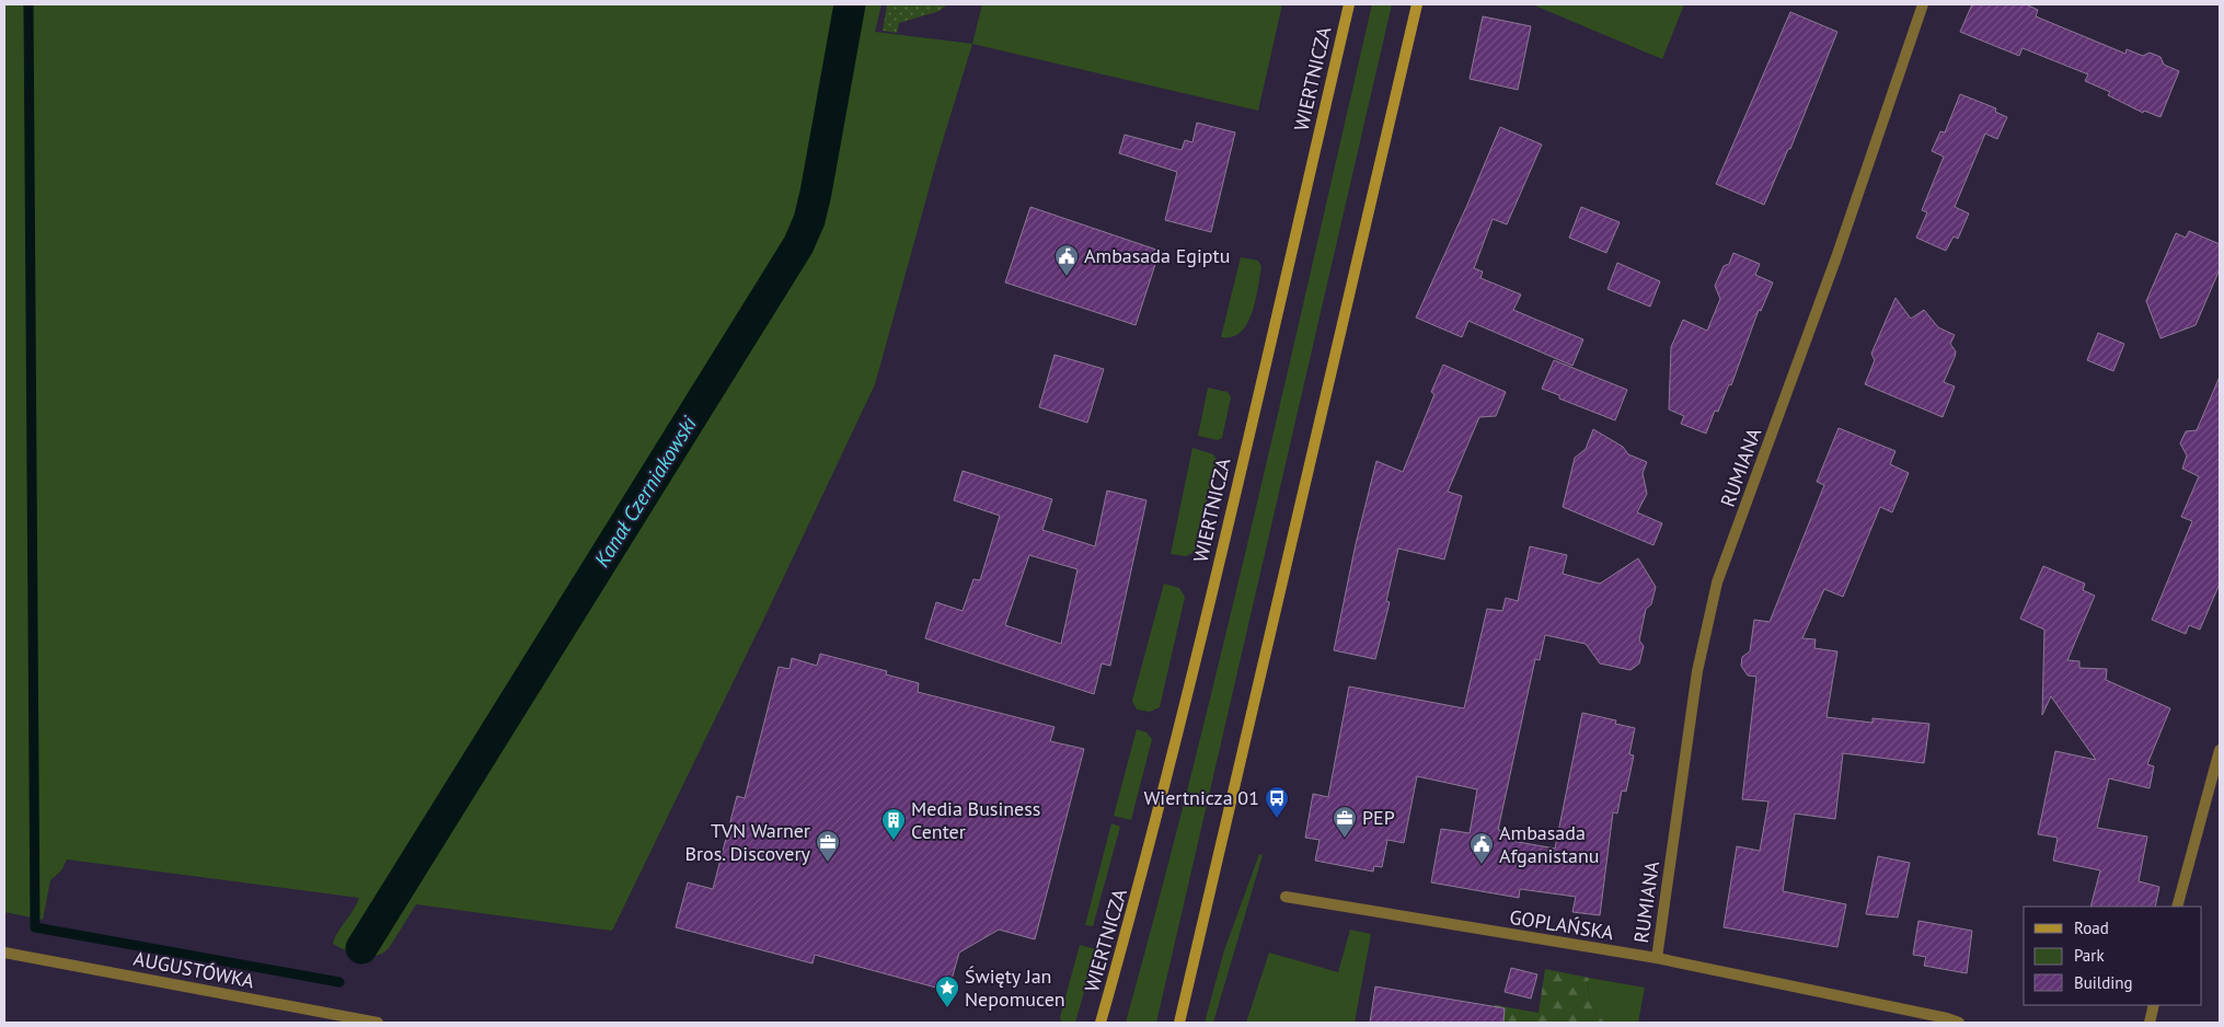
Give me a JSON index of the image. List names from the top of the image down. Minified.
{"streets":{"main road":["WIERTNICZA"],"street":["RUMIANA","GOPLAŃSKA","AUGUSTÓWKA"]},"crossings":[["RUMIANA","GOPLAŃSKA"]],"water":["Kanał Czerniakowski"],"places":{"public building":["Ambasada Egiptu","Ambasada Afganistanu"],"bus stop":["Wiertnicza 01"],"office":["PEP","TVN Warner Bros. Discovery"],"building":["Media Business Center"],"place":["Święty Jan Nepomucen"]},"legend":["Road","Park","Building"]}
